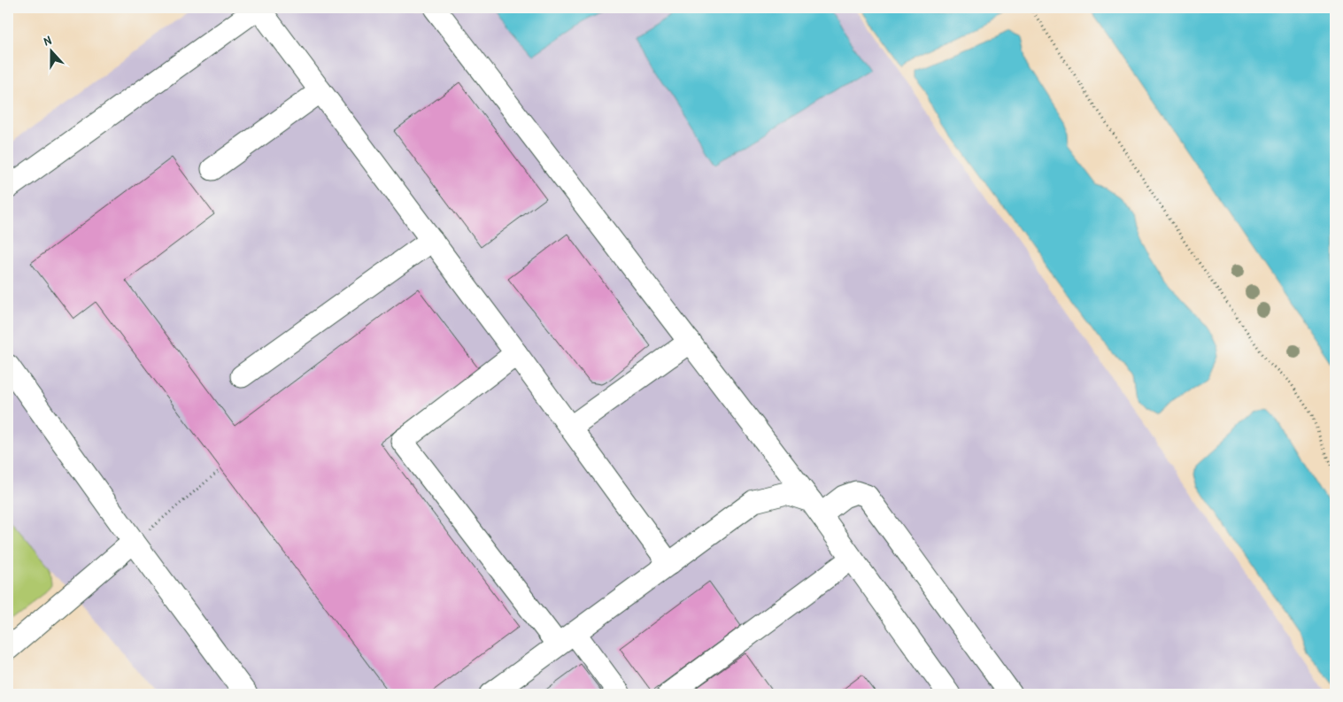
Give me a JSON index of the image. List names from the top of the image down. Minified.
{"north":"top"}
